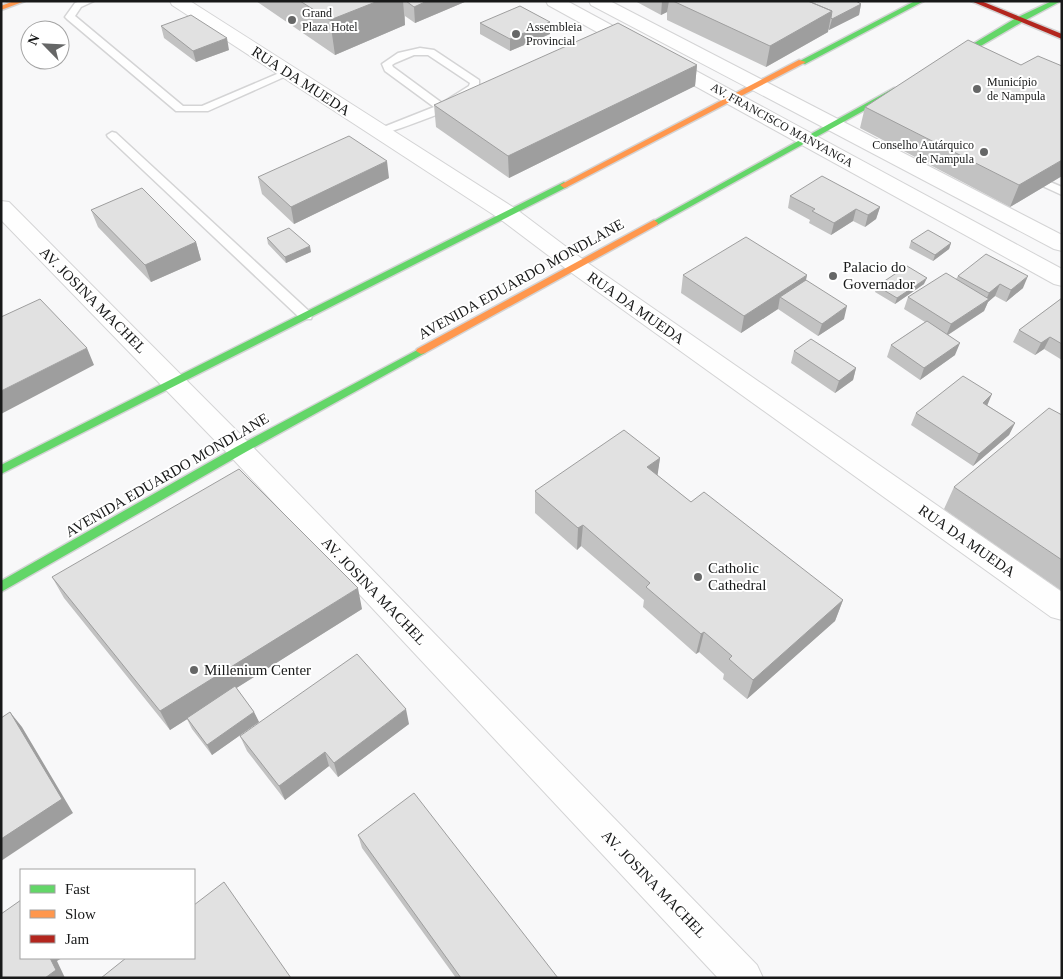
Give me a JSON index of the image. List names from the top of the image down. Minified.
{"streets":{"main road":["AVENIDA EDUARDO MONDLANE"],"street":["RUA DA MUEDA","AV. FRANCISCO MANYANGA","AV. JOSINA MACHEL"]},"crossings":[["RUA DA MUEDA","AVENIDA EDUARDO MONDLANE"],["AV. FRANCISCO MANYANGA","AVENIDA EDUARDO MONDLANE"],["AVENIDA EDUARDO MONDLANE","AV. JOSINA MACHEL"]],"places":["Grand Plaza Hotel","Assembleia Provincial","Município de Nampula","Conselho Autárquico de Nampula","Palacio do Governador","Catholic Cathedral","Millenium Center"],"legend":["Fast","Slow","Jam"],"north":"top left"}
